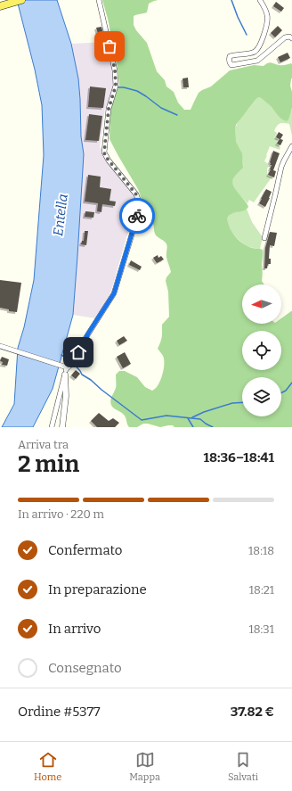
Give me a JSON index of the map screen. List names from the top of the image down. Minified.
{"water":["Entella"],"north":"left","page":{"heading":["2 min","Arriva tra","18:36–18:41"],"panel":["Ordine #5377","37.82 €"],"bar":"In arrivo · 220 m","list":[["Confermato","18:18"],["In preparazione","18:21"],["In arrivo","18:31"],"Consegnato"],"tabs":["Home","Mappa","Salvati"]}}
